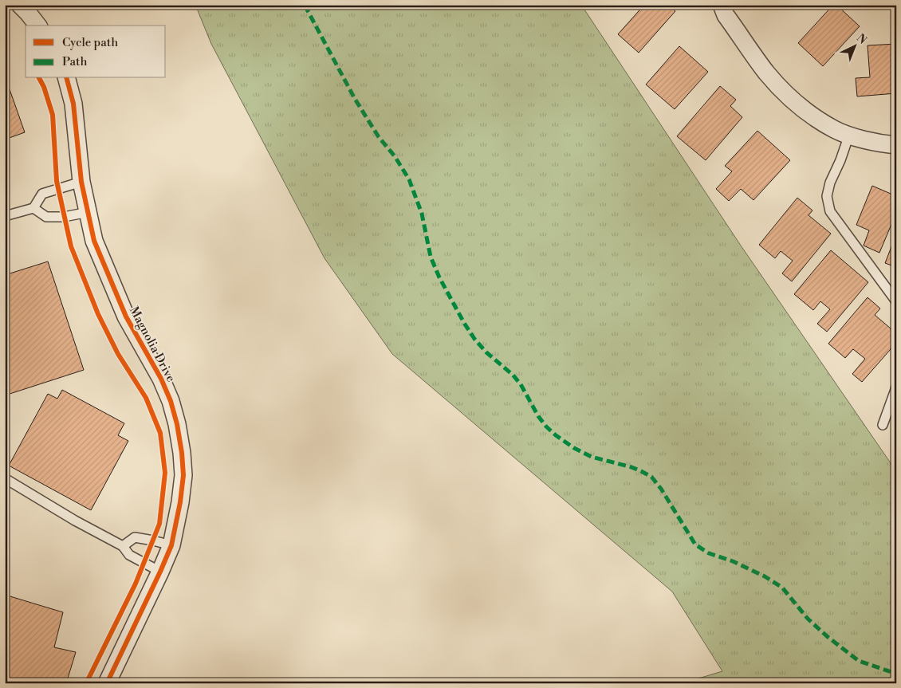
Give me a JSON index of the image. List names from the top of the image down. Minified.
{"streets":{"street":["Magnolia Drive"]},"legend":["Cycle path","Path"],"north":"top right"}
